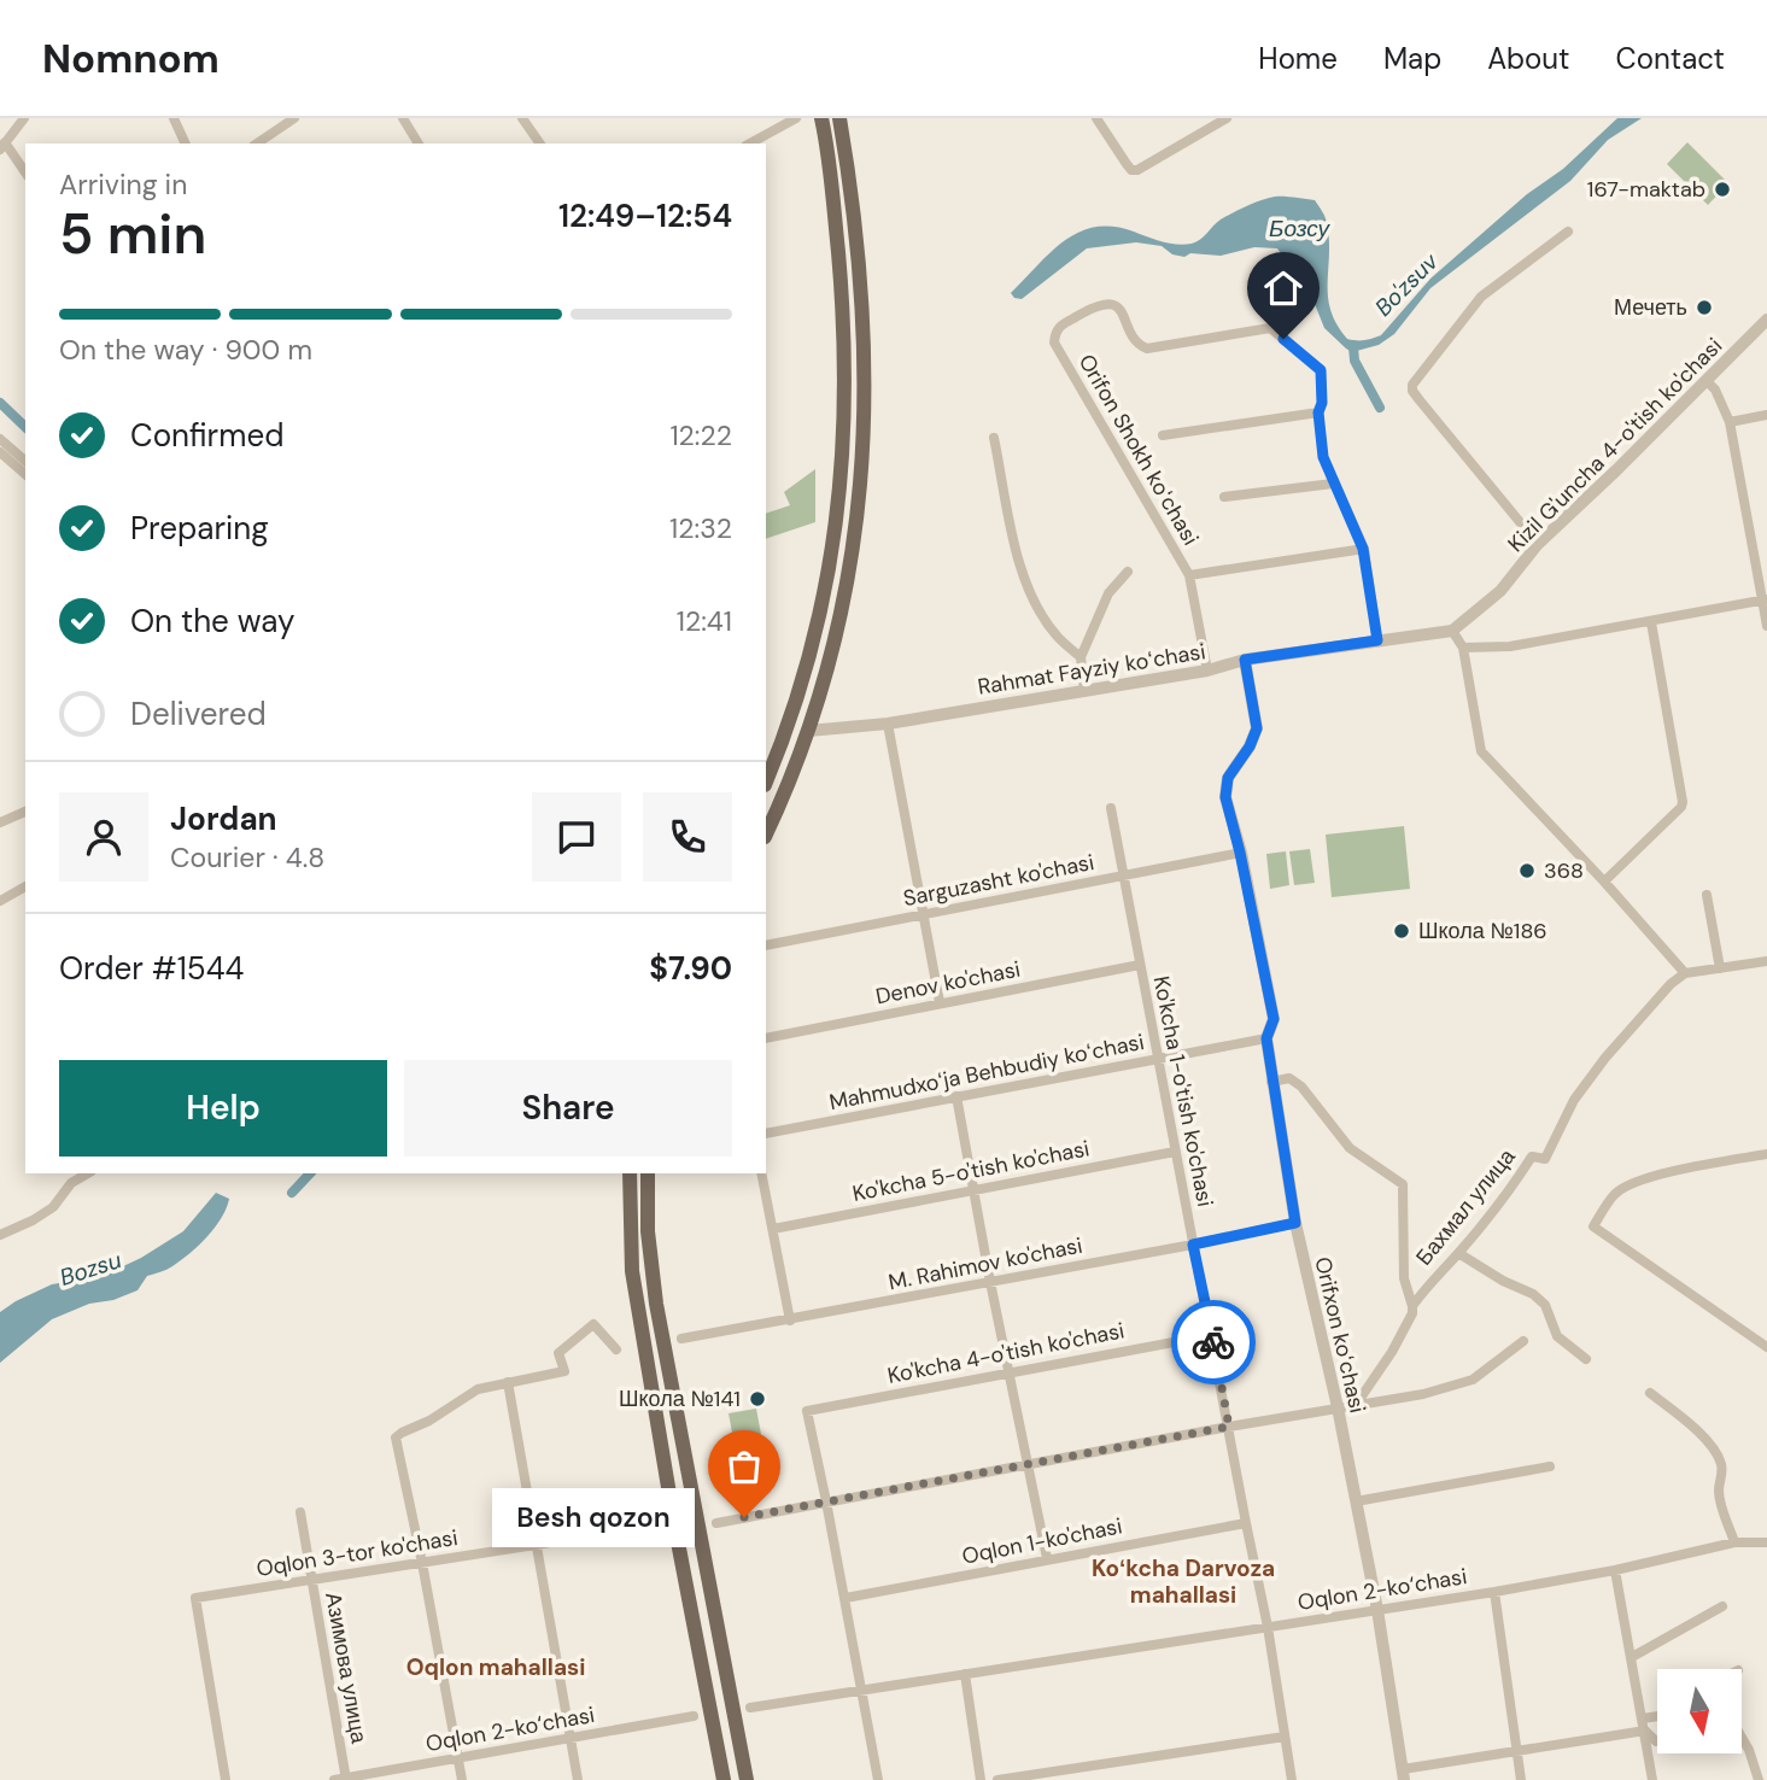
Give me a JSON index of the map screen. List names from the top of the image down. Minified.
{"streets":{"street":["Kizil G'uncha 4-o'tish ko'chasi","Orifon Shokh koʻchasi","Rahmat Fayziy koʻchasi","Sarguzasht ko'chasi","Denov ko'chasi","Mahmudxoʻja Behbudiy koʻchasi","Ko'kcha 1-o'tish ko'chasi","Ko'kcha 5-o'tish ko'chasi","Бахмал улица","M. Rahimov ko'chasi","Orifxon koʻchasi","Ko'kcha 4-o'tish ko'chasi","Oqlon 1-ko'chasi","Oqlon 3-tor ko'chasi","Oqlon 2-ko‘chasi","Азимова улица"]},"crossings":[["Kizil G'uncha 4-o'tish ko'chasi","Rahmat Fayziy koʻchasi"],["Orifon Shokh koʻchasi","Rahmat Fayziy koʻchasi"],["Rahmat Fayziy koʻchasi","Orifxon koʻchasi"],["Sarguzasht ko'chasi","Ko'kcha 1-o'tish ko'chasi"],["Sarguzasht ko'chasi","Orifxon koʻchasi"],["Denov ko'chasi","Ko'kcha 1-o'tish ko'chasi"],["Mahmudxoʻja Behbudiy koʻchasi","Ko'kcha 1-o'tish ko'chasi"],["Mahmudxoʻja Behbudiy koʻchasi","Orifxon koʻchasi"],["Ko'kcha 1-o'tish ko'chasi","Ko'kcha 5-o'tish ko'chasi"],["Ko'kcha 1-o'tish ko'chasi","M. Rahimov ko'chasi"],["Ko'kcha 1-o'tish ko'chasi","Ko'kcha 4-o'tish ko'chasi"],["Ko'kcha 1-o'tish ko'chasi","Oqlon 1-ko'chasi"],["Ko'kcha 1-o'tish ko'chasi","Oqlon 2-ko‘chasi"],["Бахмал улица","Orifxon koʻchasi"],["M. Rahimov ko'chasi","Orifxon koʻchasi"],["Orifxon koʻchasi","Oqlon 2-ko‘chasi"],["Oqlon 3-tor ko'chasi","Азимова улица"],["Oqlon 2-ko‘chasi","Азимова улица"]],"districts":["Koʻkcha Darvoza mahallasi","Oqlon mahallasi"],"water":["Бозсу","Bo'zsuv","Bozsu"],"places":["167-maktab","Мечеть","368","Школа №186","Школа №141","Besh qozon"],"north":"bottom","page":{"header":"Nomnom","nav":["Home","Map","About","Contact"],"heading":["5 min","Arriving in","12:49–12:54"],"panel":["Jordan","Courier · 4.8","Order #1544","$7.90"],"bar":"On the way · 900 m","list":[["Confirmed","12:22"],["Preparing","12:32"],["On the way","12:41"],"Delivered"],"buttons":["Help","Share"],"bubble":"Besh qozon"}}
